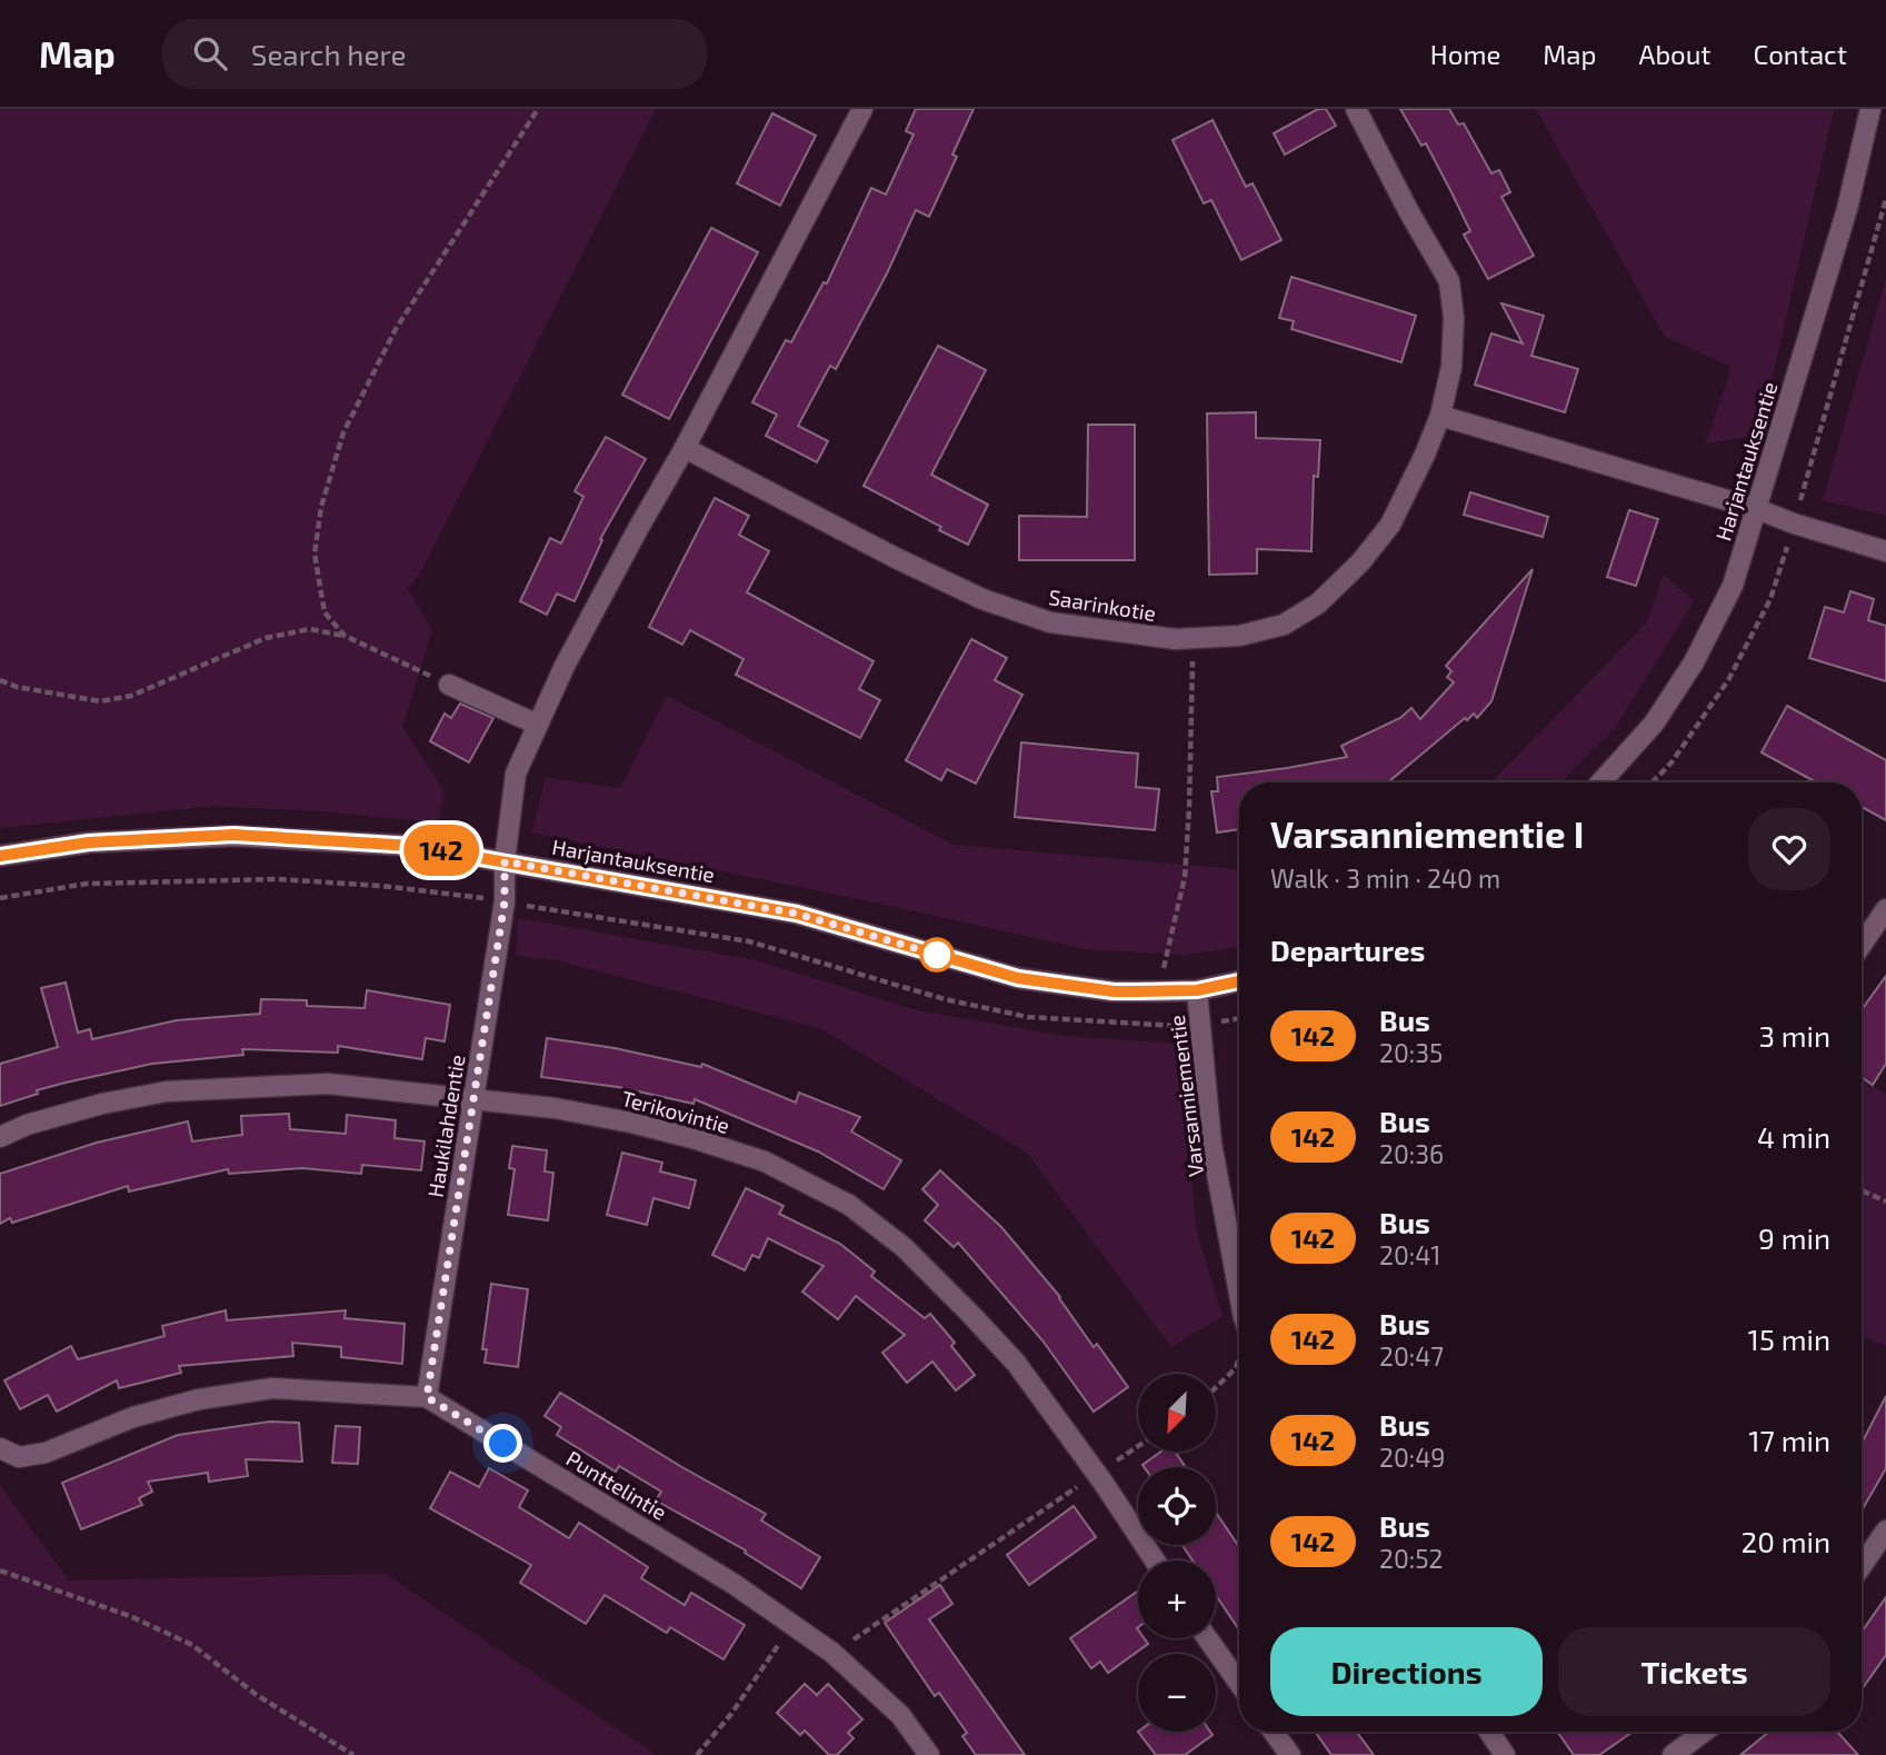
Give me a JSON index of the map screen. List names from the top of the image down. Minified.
{"streets":{"street":["Harjantauksentie","Saarinkotie","Varsanniementie","Terikovintie","Haukilahdentie","Punttelintie"]},"crossings":[["Harjantauksentie","Varsanniementie"],["Harjantauksentie","Haukilahdentie"],["Terikovintie","Haukilahdentie"],["Haukilahdentie","Punttelintie"]],"lines":["bus line 142"],"north":"bottom left","page":{"header":"Map","search":"Search here","nav":["Home","Map","About","Contact"],"on_map":"142","heading":[["Varsanniementie I","Walk · 3 min · 240 m"],"Departures"],"list":[{"mark":"142","name":"Bus","note":"20:35","value":"3 min"},{"mark":"142","name":"Bus","note":"20:36","value":"4 min"},{"mark":"142","name":"Bus","note":"20:41","value":"9 min"},{"mark":"142","name":"Bus","note":"20:47","value":"15 min"},{"mark":"142","name":"Bus","note":"20:49","value":"17 min"},{"mark":"142","name":"Bus","note":"20:52","value":"20 min"}],"map_buttons":["+","−"],"buttons":["Directions","Tickets"]}}
